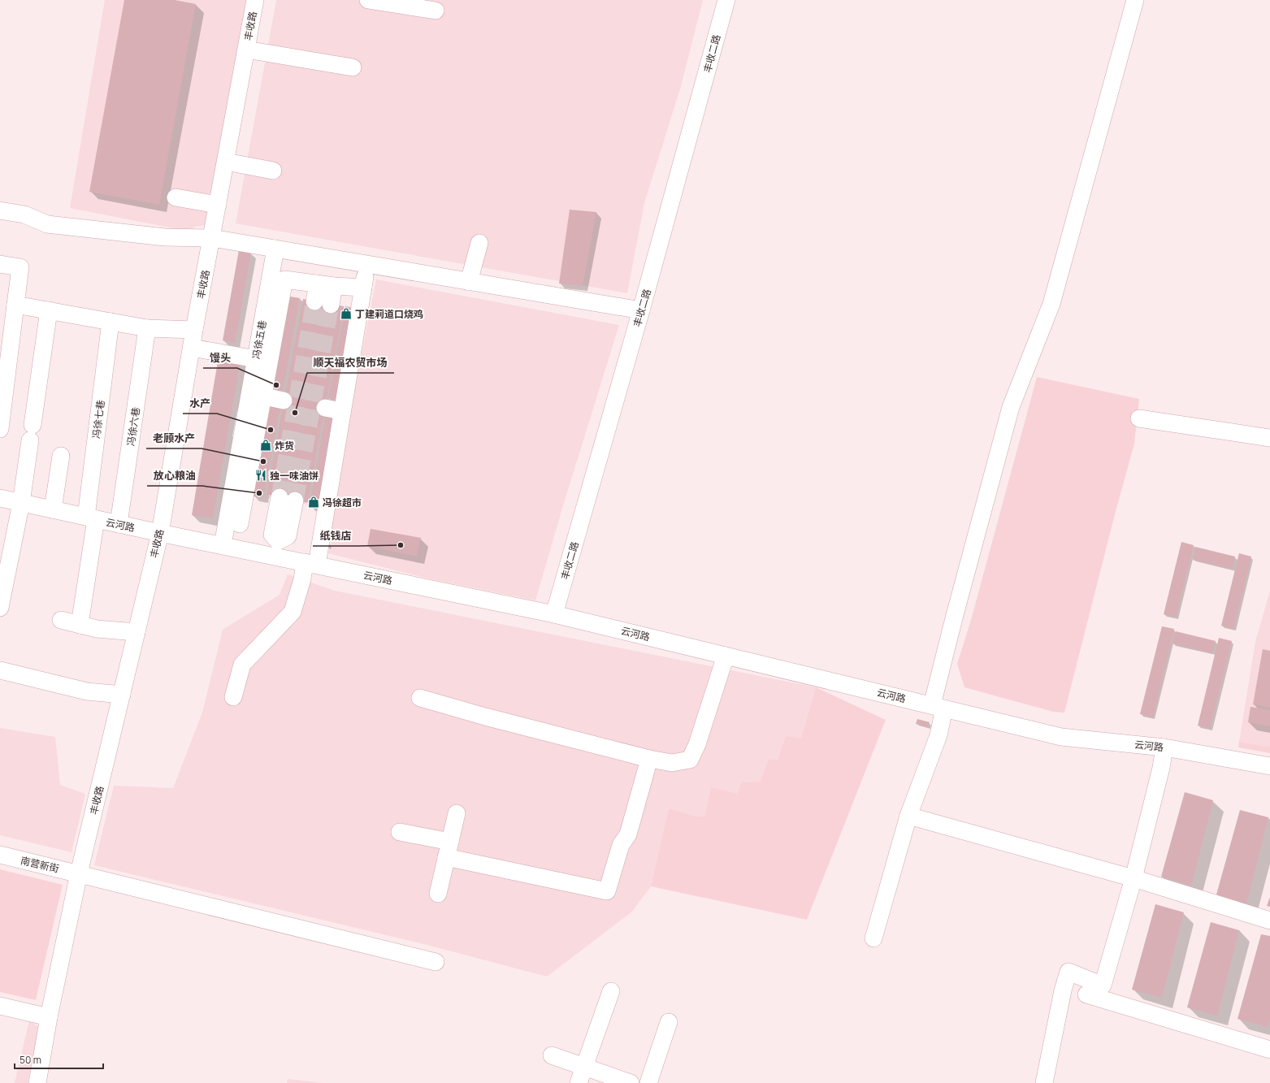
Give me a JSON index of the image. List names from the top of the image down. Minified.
{"streets":{"street":["丰收路","丰收二路","冯徐五巷","冯徐七巷","冯徐六巷","云河路","南营新街"]},"crossings":[["丰收路","云河路"],["丰收路","南营新街"],["丰收二路","云河路"],["冯徐五巷","云河路"],["冯徐七巷","云河路"],["冯徐六巷","云河路"]],"places":{"shop":["丁建莉道口烧鸡","炸货","冯徐超市"],"other":["馒头","顺天福农贸市场","水产","老顾水产","放心粮油","纸钱店"],"restaurant":["独一味油饼"]},"scale_bar":"50 m"}
